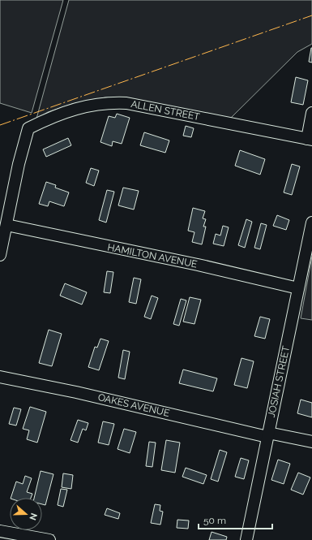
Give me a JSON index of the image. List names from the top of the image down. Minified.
{"streets":{"street":["ALLEN STREET","HAMILTON AVENUE","JOSIAH STREET","OAKES AVENUE"]},"crossings":[["ALLEN STREET","HAMILTON AVENUE"],["HAMILTON AVENUE","JOSIAH STREET"],["JOSIAH STREET","OAKES AVENUE"]],"scale_bar":"50 m","north":"right"}
